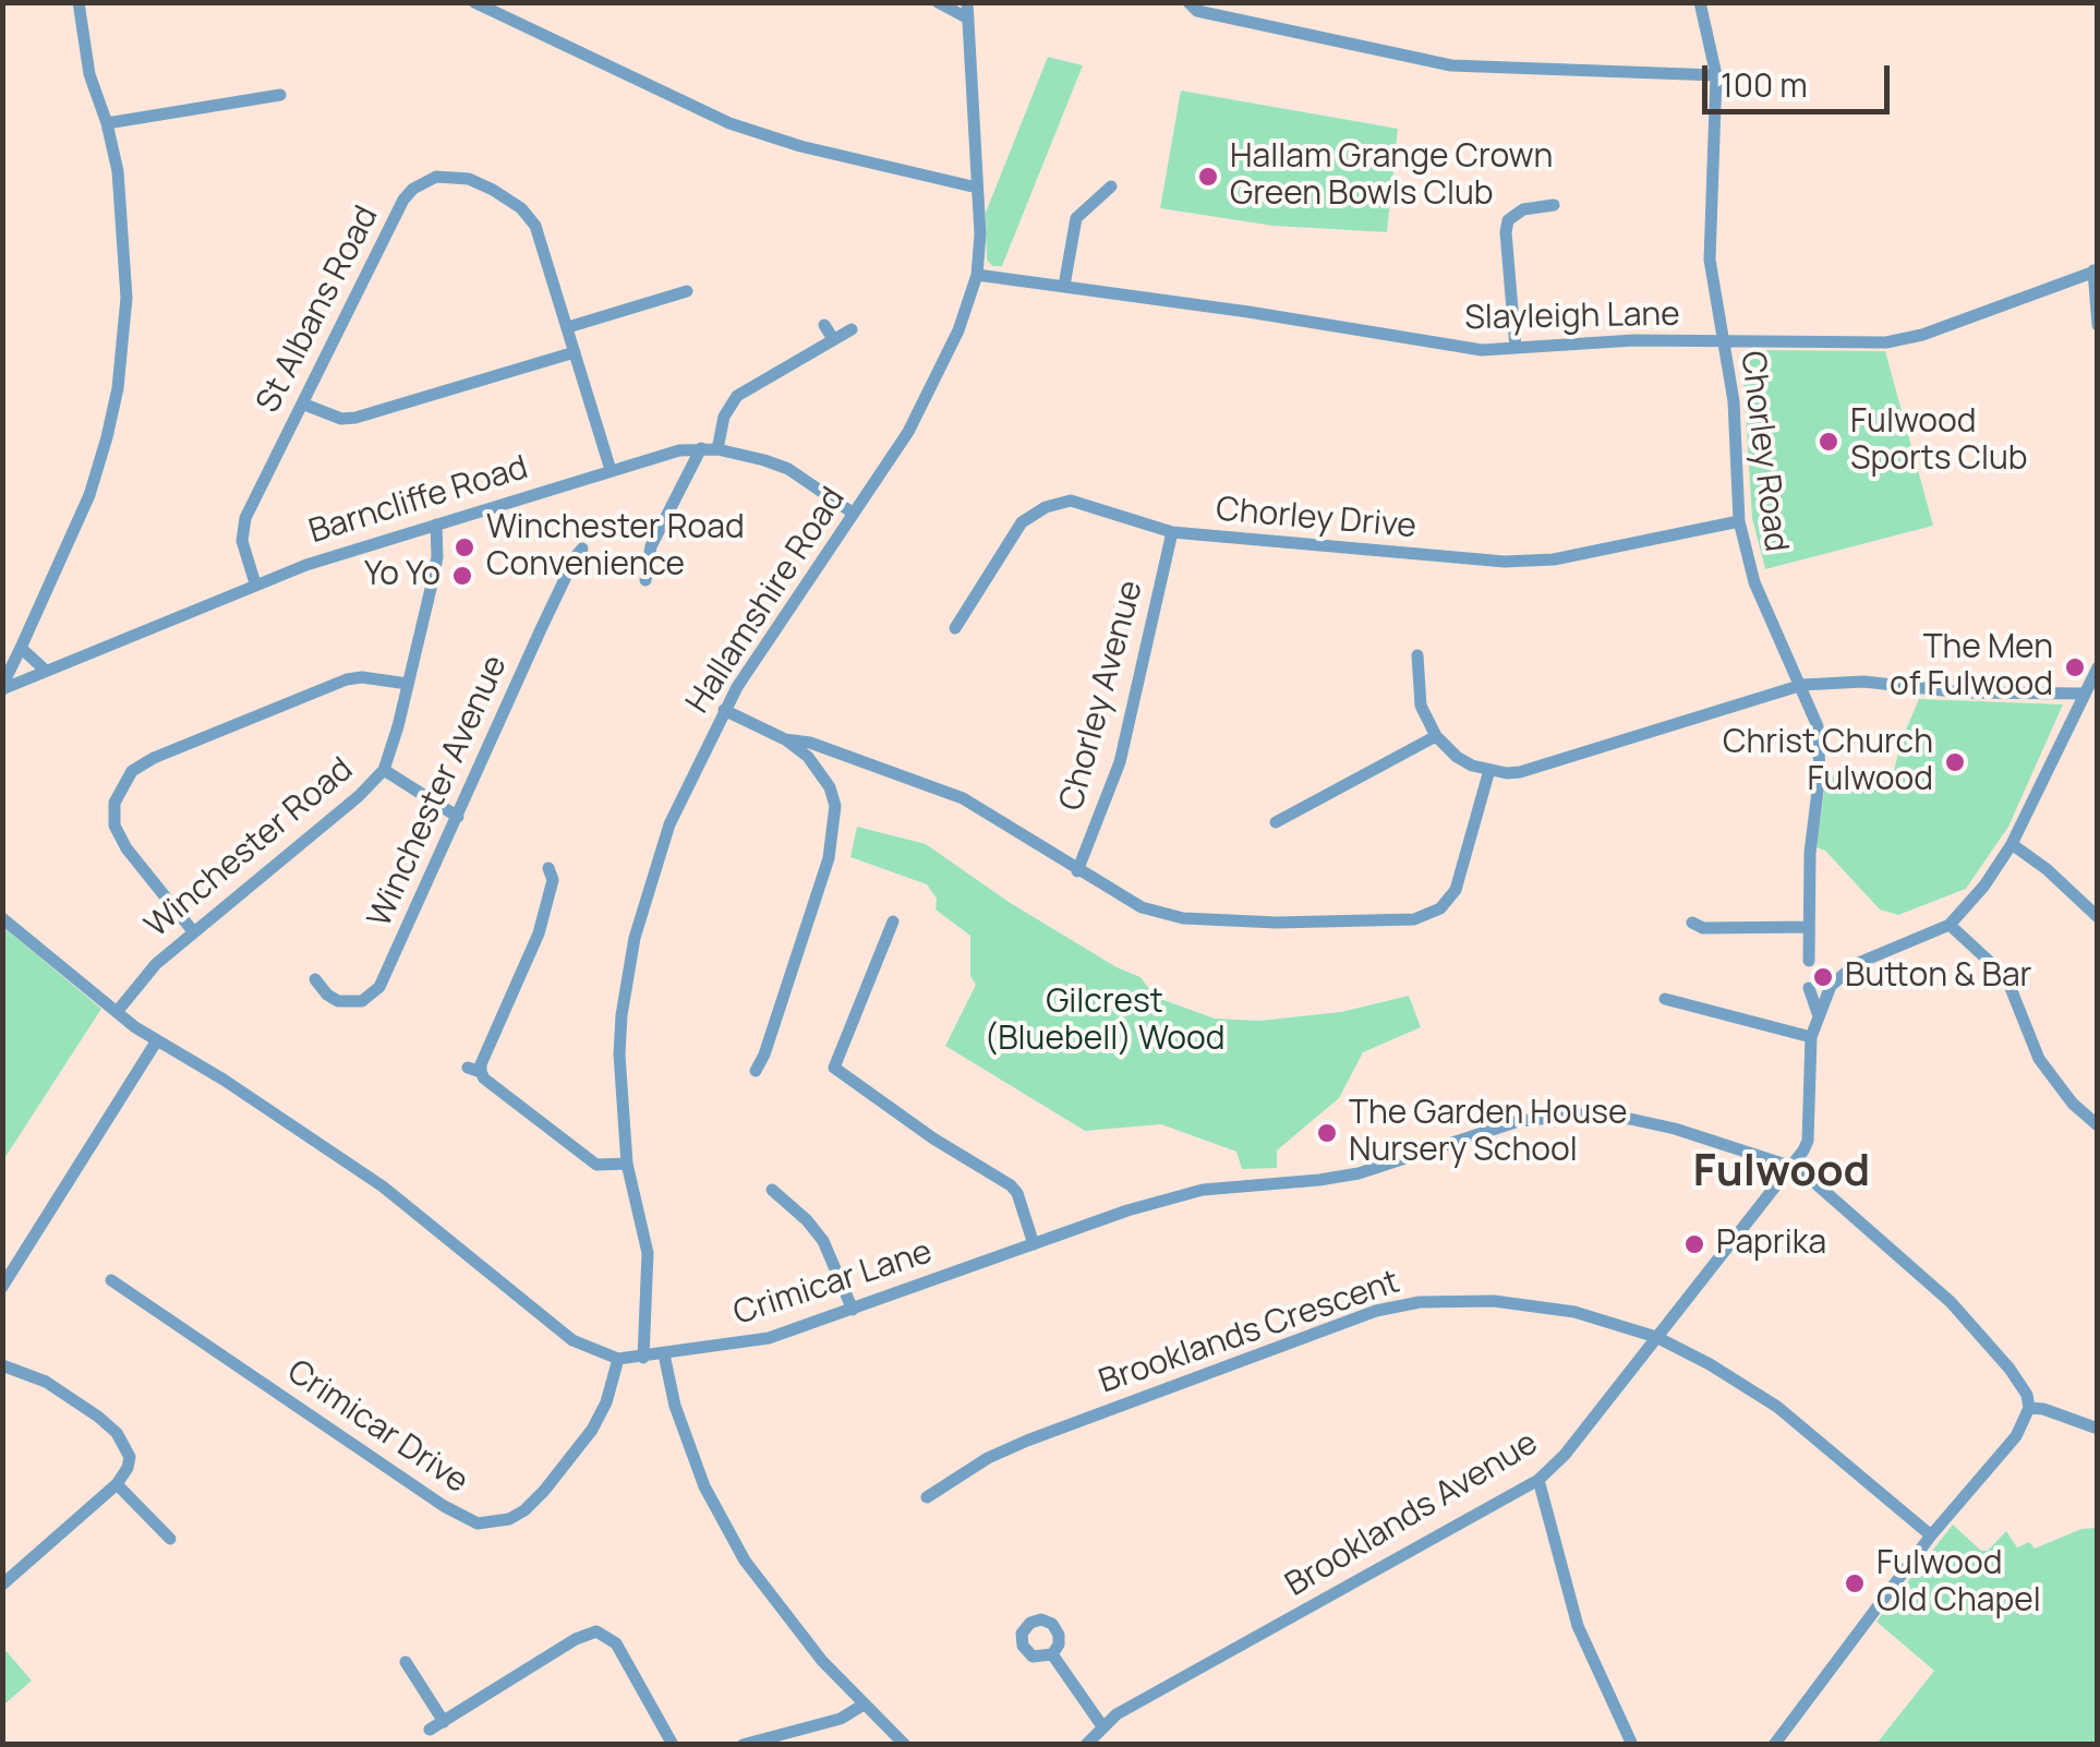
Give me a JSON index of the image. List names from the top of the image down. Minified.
{"streets":{"street":["St Albans Road","Slayleigh Lane","Chorley Road","Barncliffe Road","Chorley Drive","Hallamshire Road","Chorley Avenue","Winchester Avenue","Winchester Road","Crimicar Lane","Brooklands Crescent","Crimicar Drive","Brooklands Avenue"]},"crossings":[["St Albans Road","Barncliffe Road"],["Slayleigh Lane","Chorley Road"],["Slayleigh Lane","Hallamshire Road"],["Chorley Road","Chorley Drive"],["Barncliffe Road","Hallamshire Road"],["Barncliffe Road","Winchester Road"],["Chorley Drive","Chorley Avenue"],["Hallamshire Road","Crimicar Lane"],["Winchester Road","Crimicar Lane"],["Crimicar Lane","Crimicar Drive"],["Crimicar Lane","Brooklands Avenue"],["Brooklands Crescent","Brooklands Avenue"]],"districts":["Fulwood"],"parks":["Gilcrest (Bluebell) Wood"],"places":["Hallam Grange Crown Green Bowls Club","Fulwood Sports Club","Winchester Road Convenience","Yo Yo","The Men of Fulwood","Christ Church Fulwood","Button & Bar","The Garden House Nursery School","Paprika","Fulwood Old Chapel"],"scale_bar":"100 m"}
